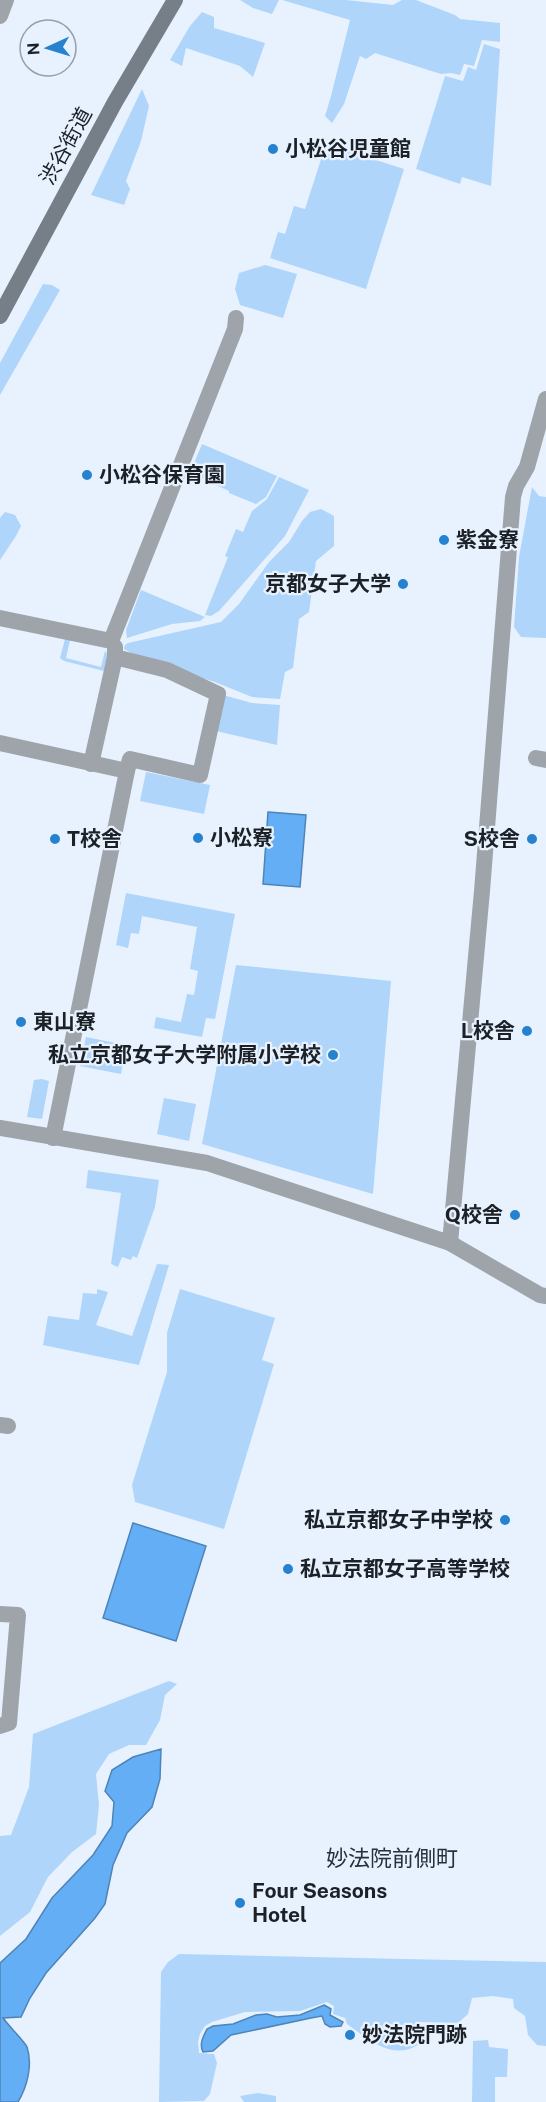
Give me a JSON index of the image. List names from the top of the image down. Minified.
{"streets":{"main road":["渋谷街道"]},"districts":["妙法院前側町"],"places":["小松谷児童館","小松谷保育園","紫金寮","京都女子大学","小松寮","T校舎","S校舎","東山寮","L校舎","私立京都女子大学附属小学校","Q校舎","私立京都女子中学校","私立京都女子高等学校","Four Seasons Hotel","妙法院門跡"],"north":"left"}
